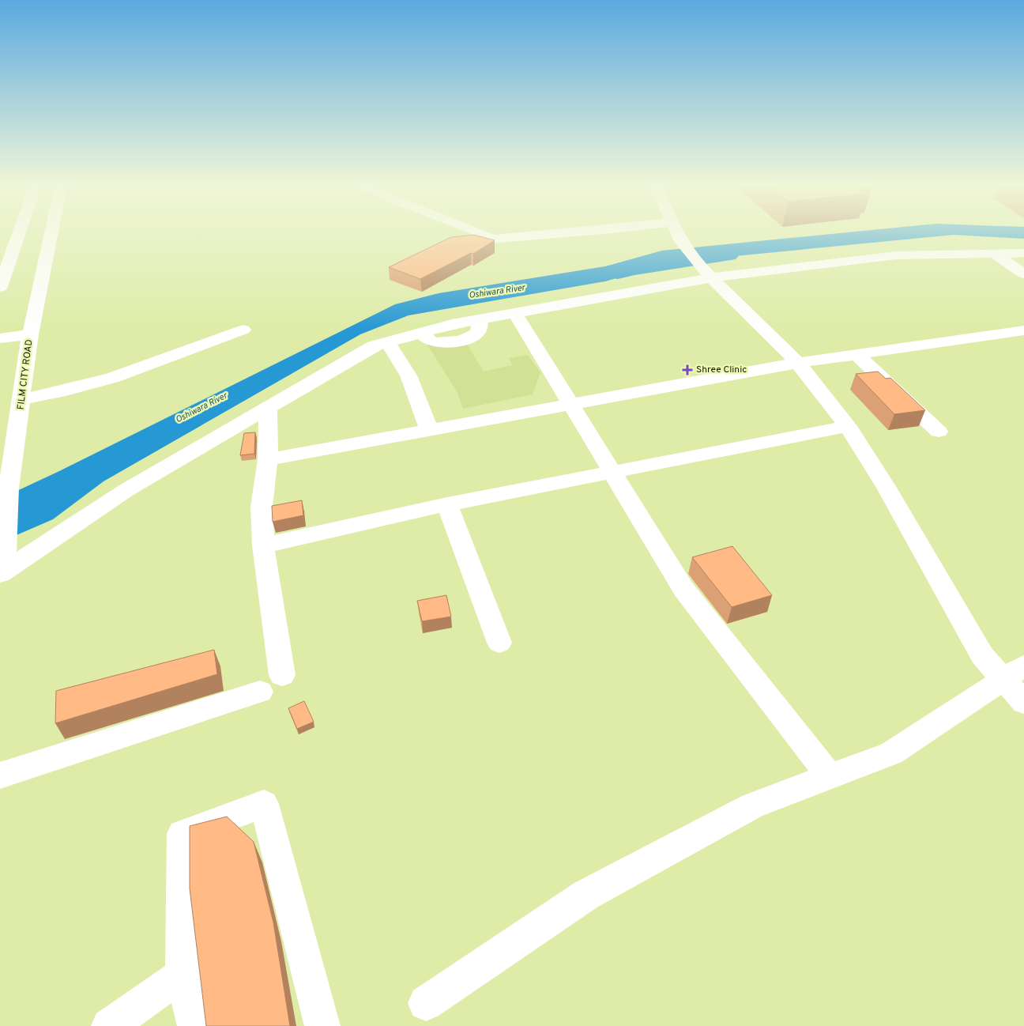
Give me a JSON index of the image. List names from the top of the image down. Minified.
{"streets":{"street":["FILM CITY ROAD"]},"water":["Oshiwara River"],"places":{"health":["Shree Clinic"]}}
